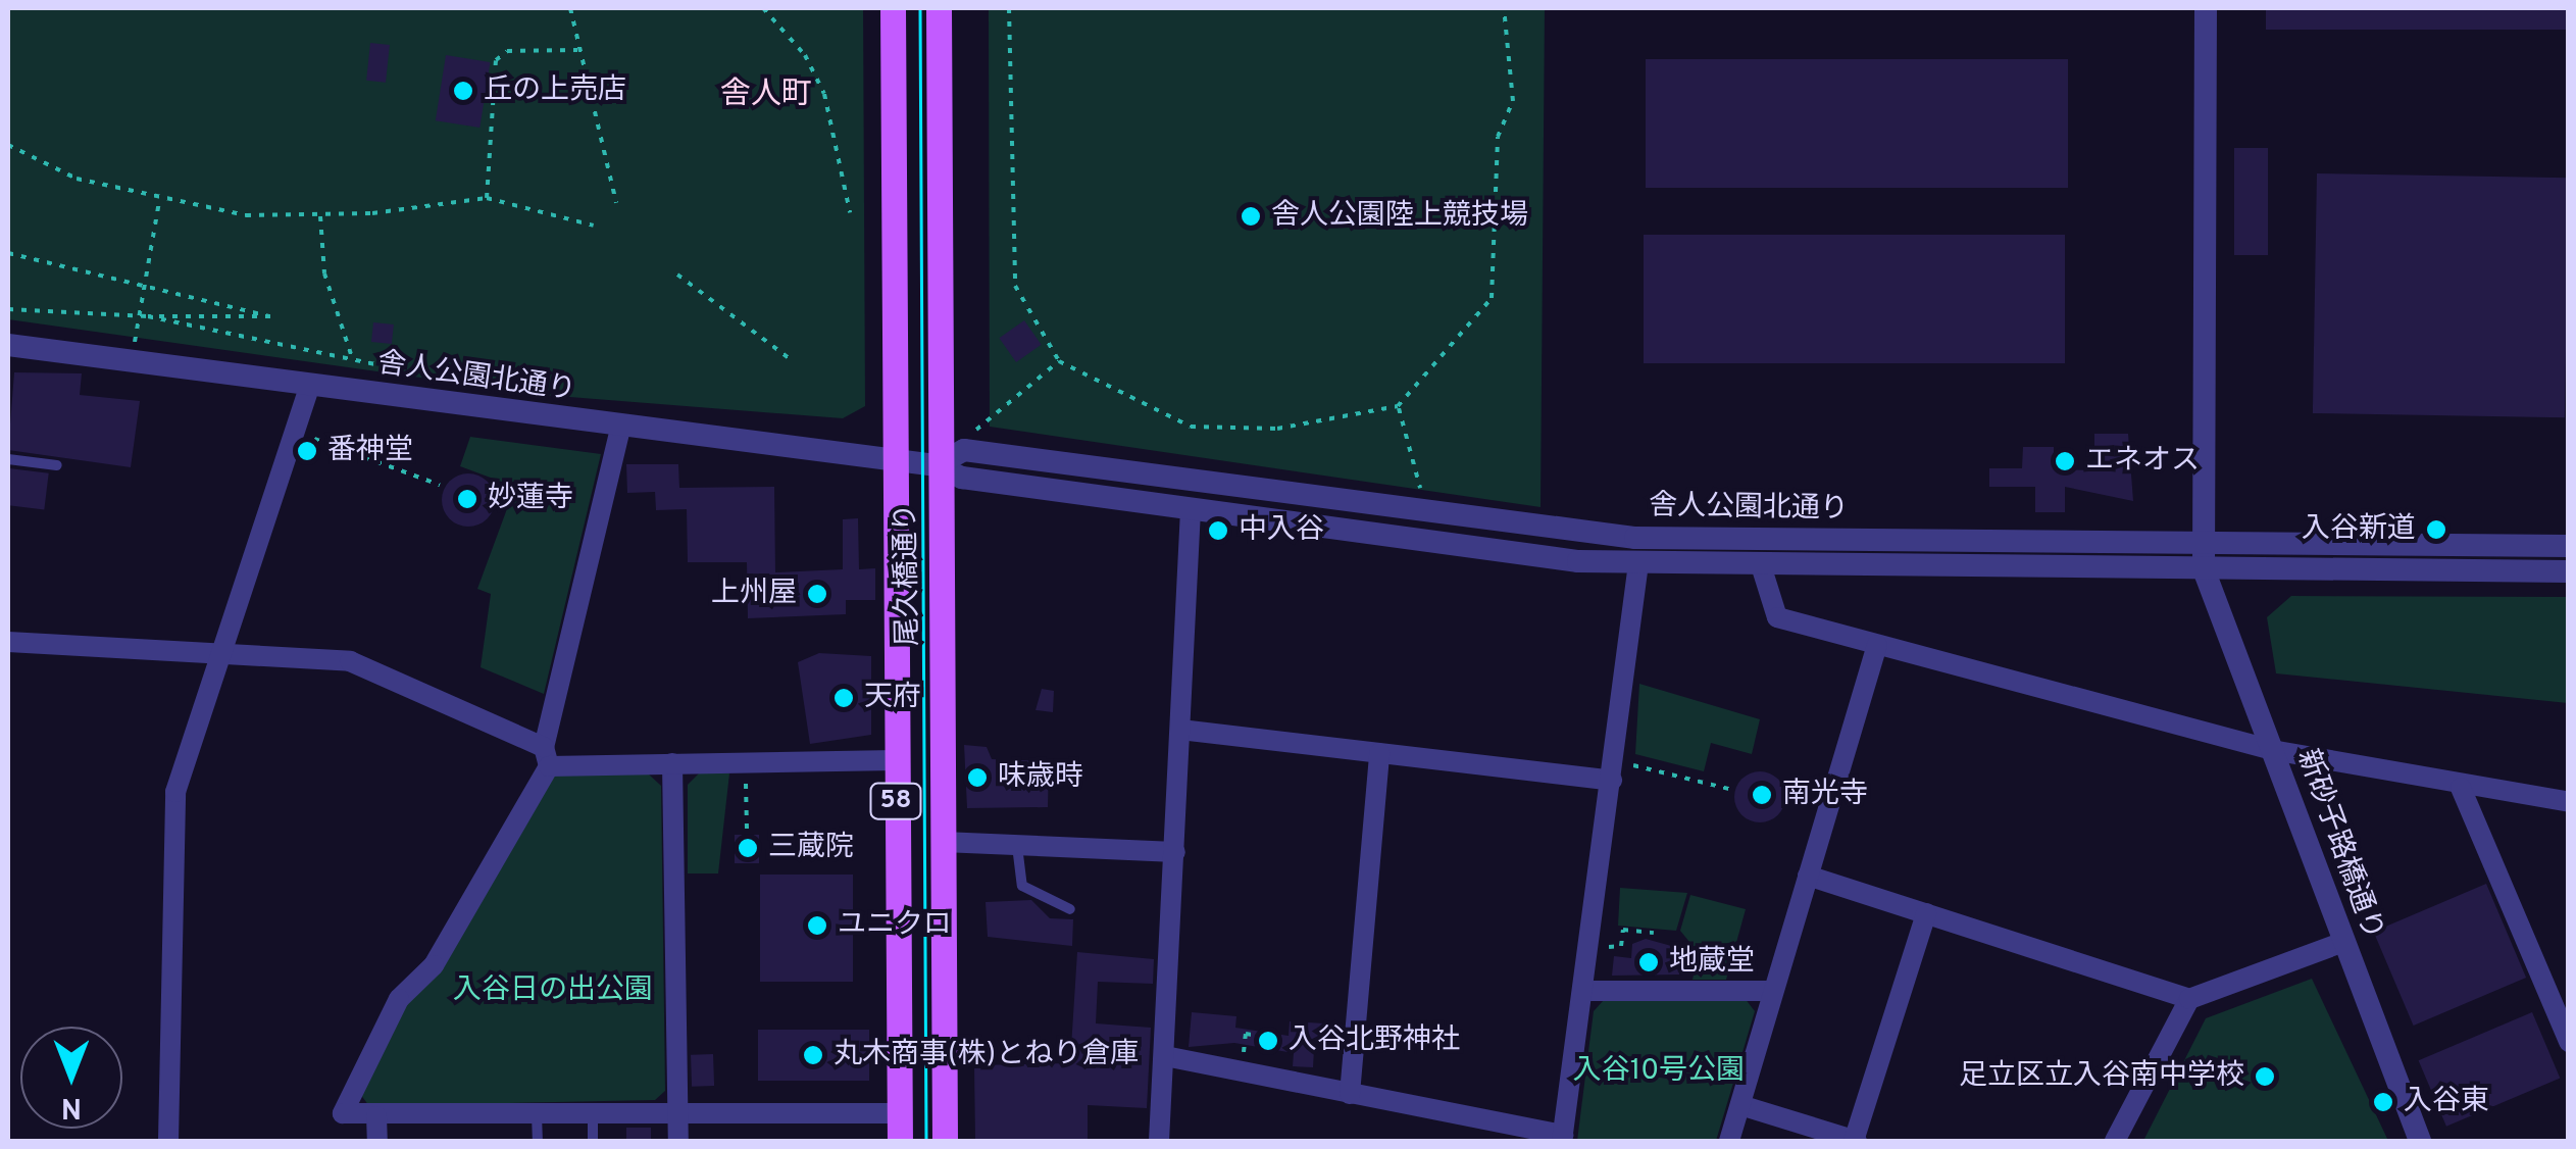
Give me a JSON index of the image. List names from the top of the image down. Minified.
{"streets":{"main road":["尾久橋通り","58"],"street":["舎人公園北通り","新砂子路橋通り"]},"crossings":[["舎人公園北通り","尾久橋通り"],["舎人公園北通り","新砂子路橋通り"]],"districts":["舎人町"],"parks":["入谷日の出公園","入谷10号公園"],"places":["丘の上売店","舎人公園陸上競技場","番神堂","エネオス","妙蓮寺","入谷新道","中入谷","上州屋","天府","味歳時","南光寺","三蔵院","ユニクロ","地蔵堂","入谷北野神社","丸木商事(株)とねり倉庫","足立区立入谷南中学校","入谷東"],"north":"bottom"}
